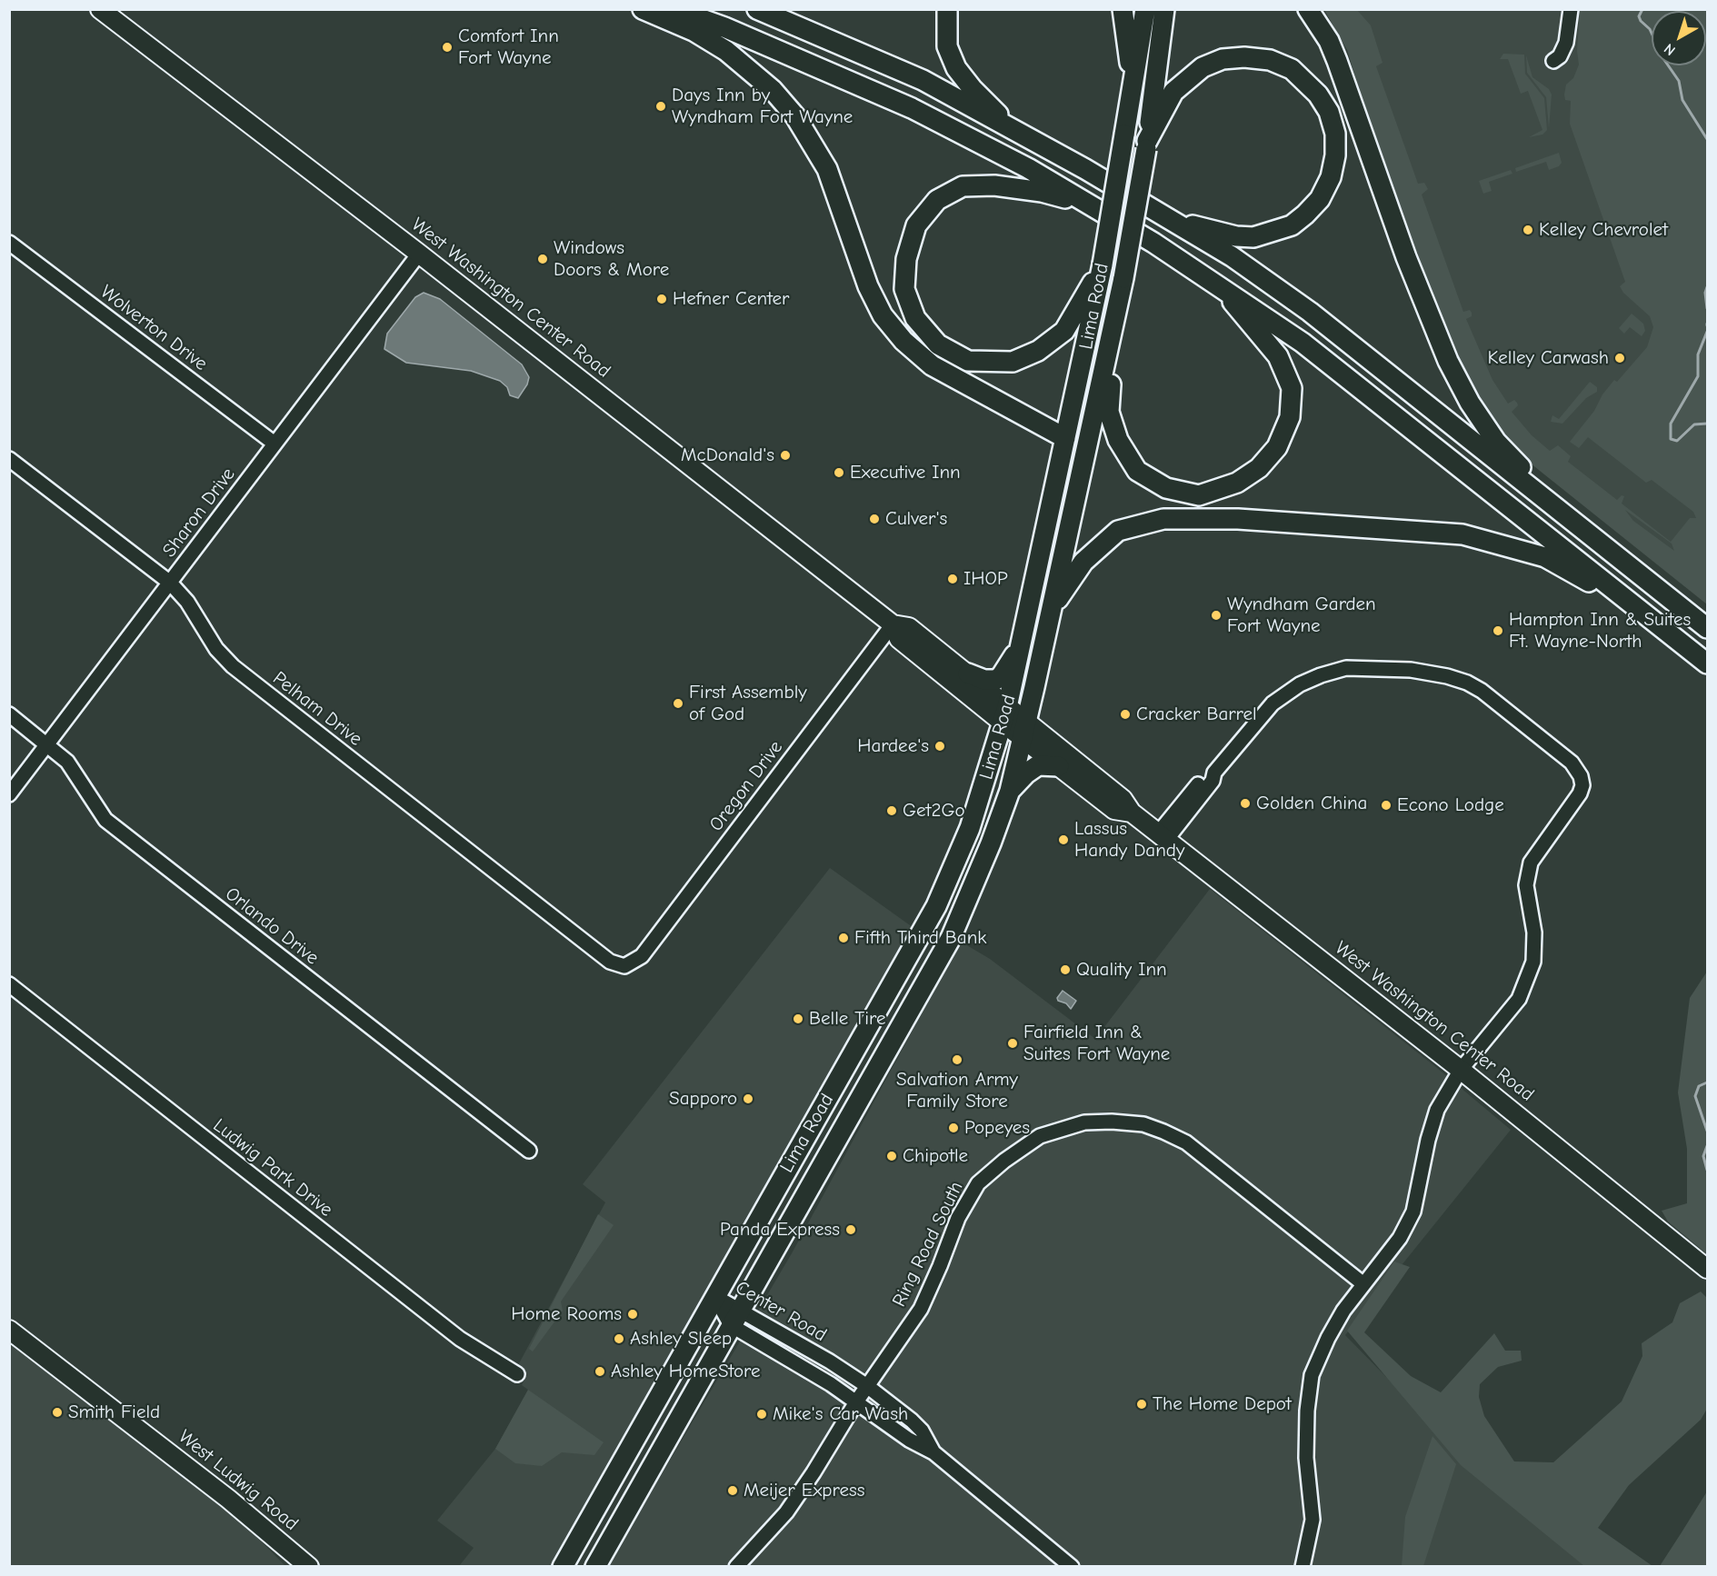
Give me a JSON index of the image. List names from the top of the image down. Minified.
{"streets":{"highway":["Lima Road"],"main road":["West Washington Center Road","West Ludwig Road"],"street":["Wolverton Drive","Sharon Drive","Pelham Drive","Oregon Drive","Orlando Drive","Ludwig Park Drive","Ring Road South","Center Road"]},"crossings":[["West Washington Center Road","Lima Road"],["West Washington Center Road","Sharon Drive"],["West Washington Center Road","Oregon Drive"],["Lima Road","Center Road"],["Wolverton Drive","Sharon Drive"],["Sharon Drive","Pelham Drive"],["Sharon Drive","Orlando Drive"],["Pelham Drive","Oregon Drive"],["Ring Road South","Center Road"]],"places":["Comfort Inn Fort Wayne","Days Inn by Wyndham Fort Wayne","Kelley Chevrolet","Windows Doors & More","Hefner Center","Kelley Carwash","McDonald's","Executive Inn","Culver's","IHOP","Wyndham Garden Fort Wayne","Hampton Inn & Suites Ft. Wayne-North","First Assembly of God","Cracker Barrel","Hardee's","Golden China","Econo Lodge","Get2Go","Lassus Handy Dandy","Fifth Third Bank","Quality Inn","Belle Tire","Fairfield Inn & Suites Fort Wayne","Salvation Army Family Store","Sapporo","Popeyes","Chipotle","Panda Express","Home Rooms","Ashley Sleep","Ashley HomeStore","The Home Depot","Smith Field","Mike's Car Wash","Meijer Express"],"north":"bottom left"}
